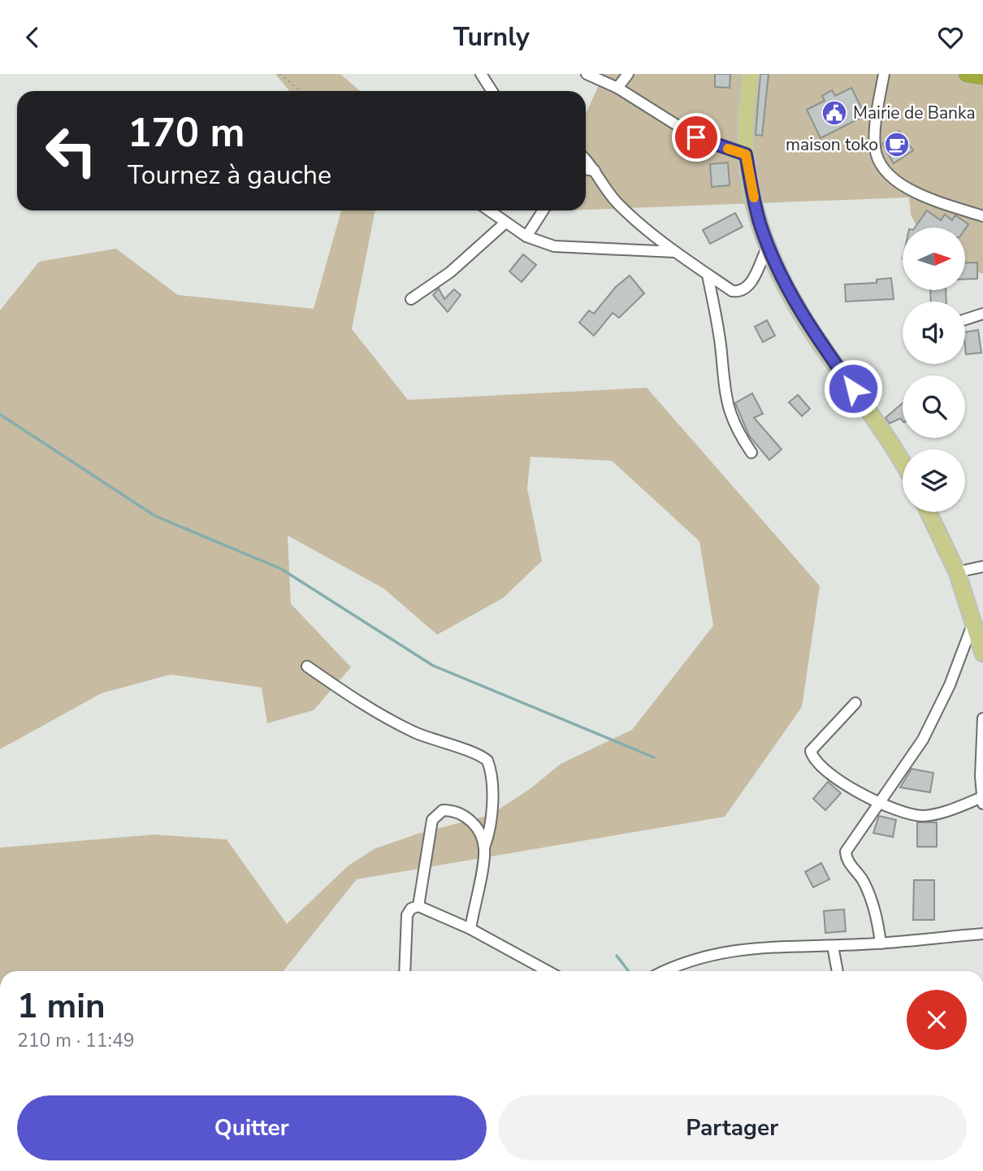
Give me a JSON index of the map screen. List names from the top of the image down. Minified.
{"places":{"public building":["Mairie de Banka"],"cafe":["maison toko"]},"north":"right","page":{"header":"Turnly","turn":["170 m","Tournez à gauche"],"heading":["1 min","210 m · 11:49"],"buttons":["Quitter","Partager"]}}
